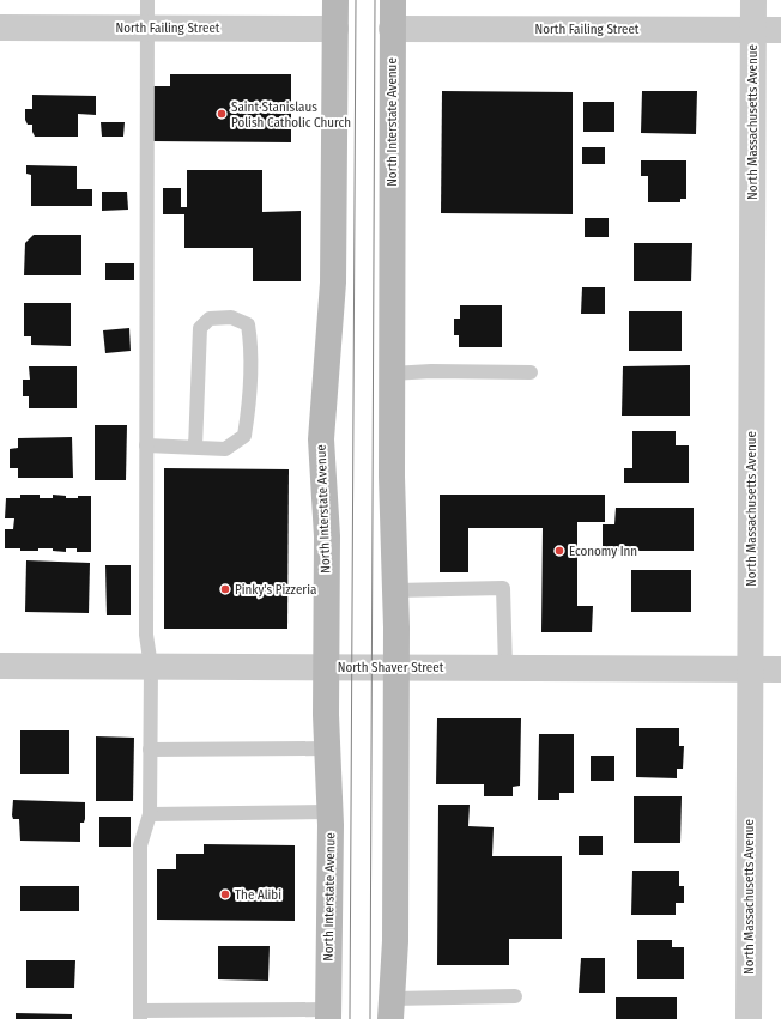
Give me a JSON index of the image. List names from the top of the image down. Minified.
{"streets":{"street":["North Failing Street","North Interstate Avenue","North Massachusetts Avenue","North Shaver Street"]},"crossings":[["North Failing Street","North Interstate Avenue"],["North Failing Street","North Massachusetts Avenue"],["North Interstate Avenue","North Shaver Street"],["North Massachusetts Avenue","North Shaver Street"]],"places":["Saint Stanislaus Polish Catholic Church","Economy Inn","Pinky's Pizzeria","The Alibi"]}
